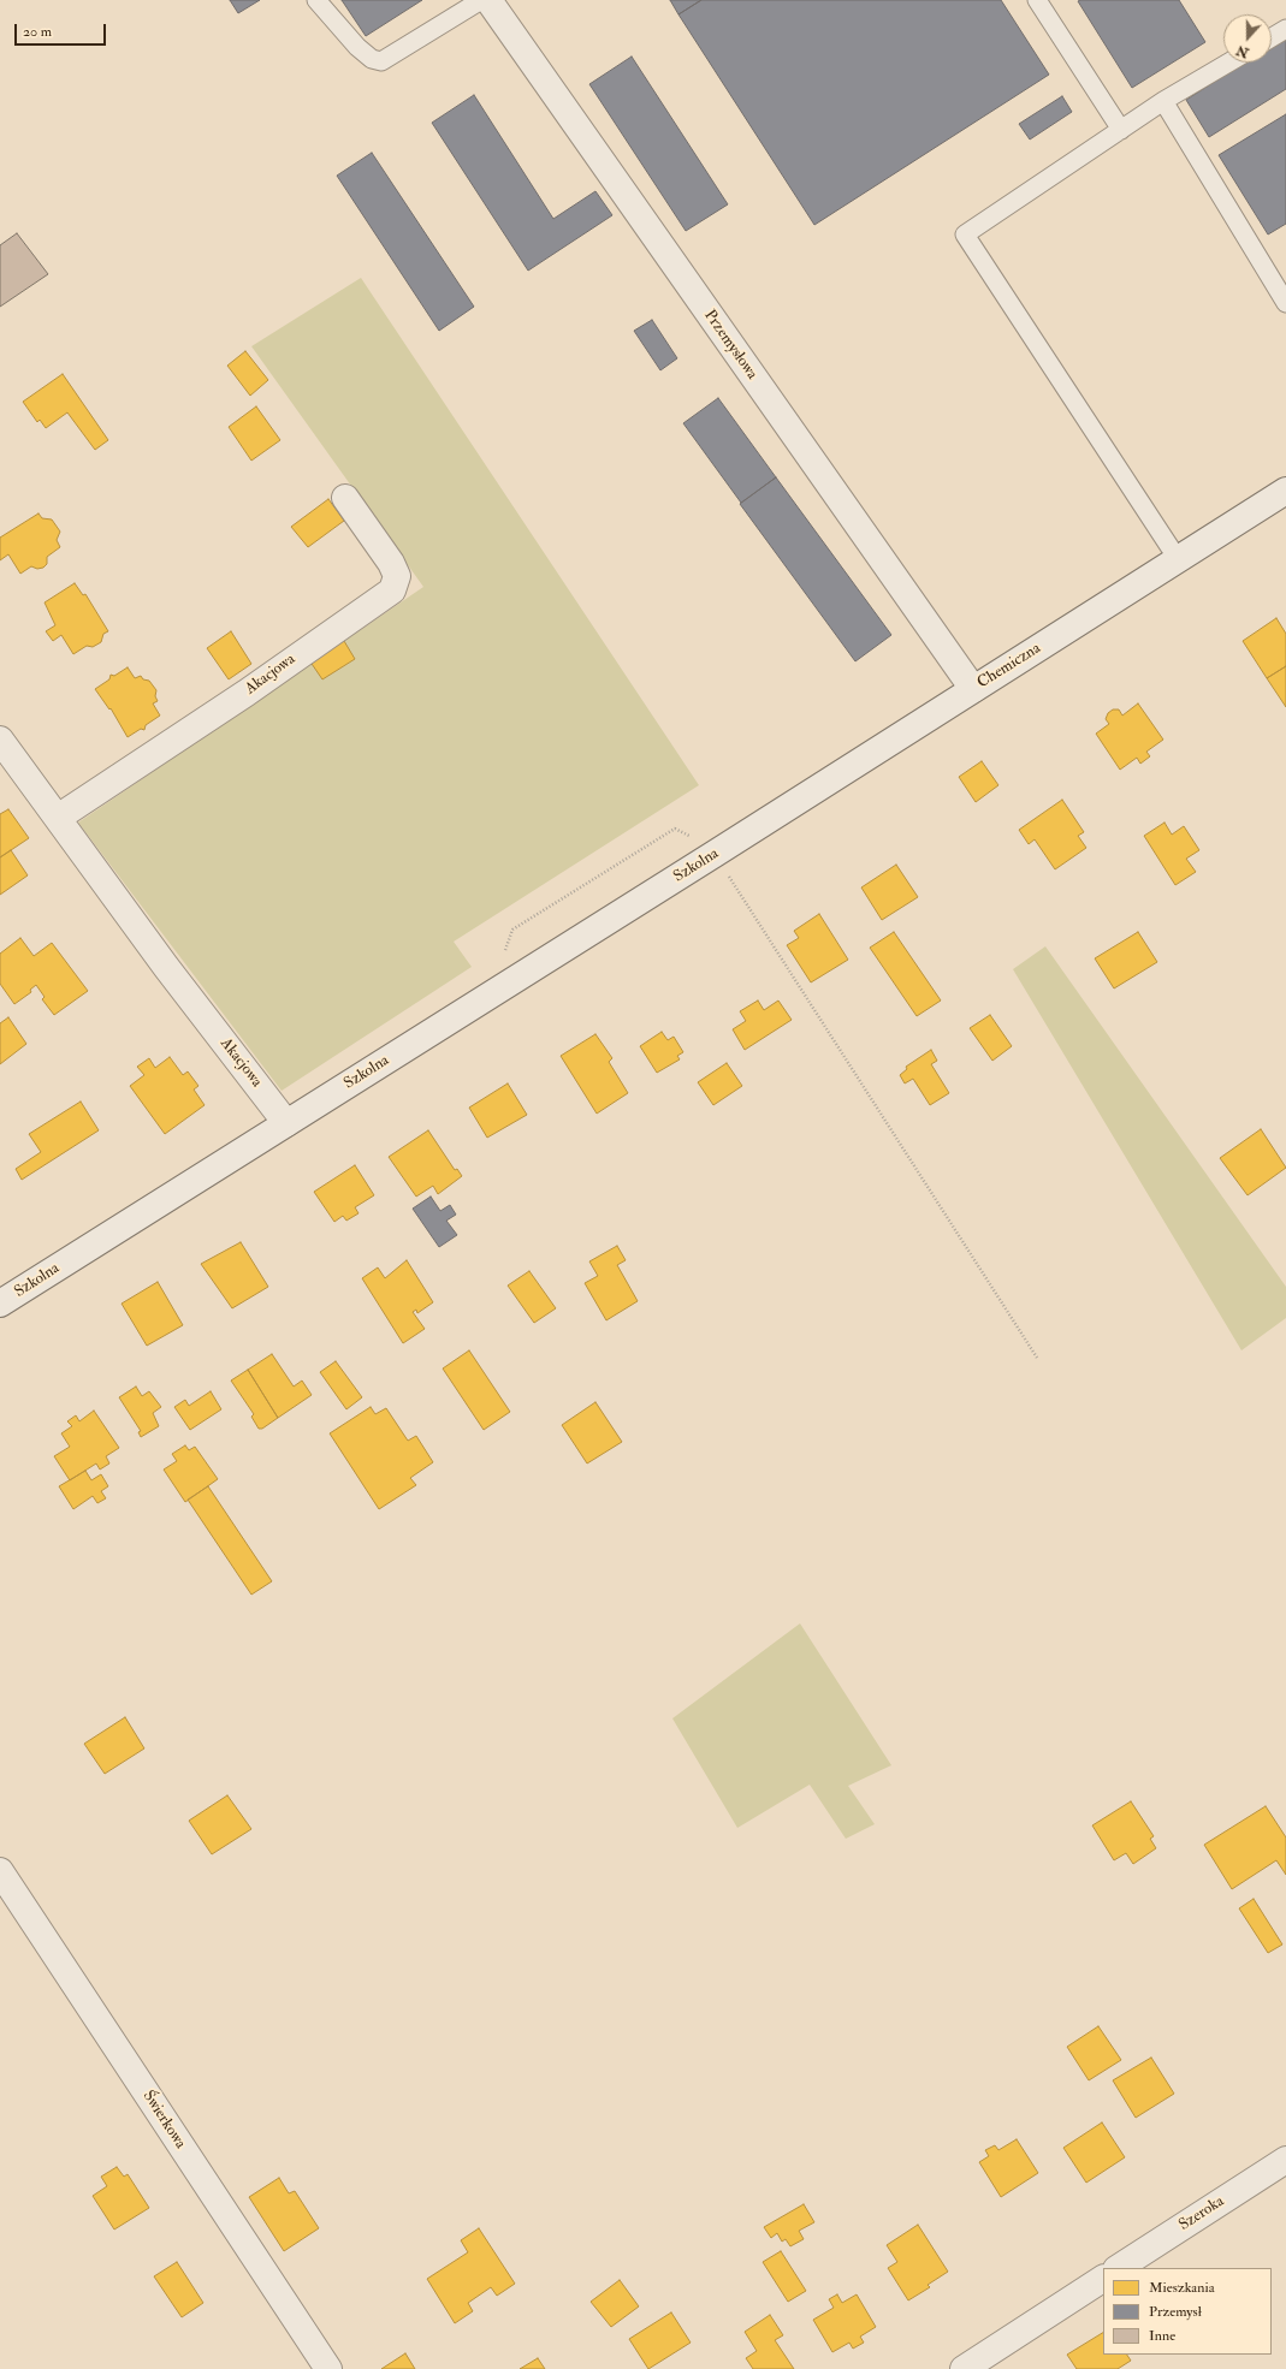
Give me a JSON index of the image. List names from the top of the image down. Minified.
{"streets":{"street":["Przemysłowa","Chemiczna","Akacjowa","Szkolna","Świerkowa","Szeroka"]},"crossings":[["Przemysłowa","Chemiczna"],["Chemiczna","Szkolna"],["Akacjowa","Szkolna"]],"legend":["Mieszkania","Przemysł","Inne"],"scale_bar":"20 m","north":"bottom"}
